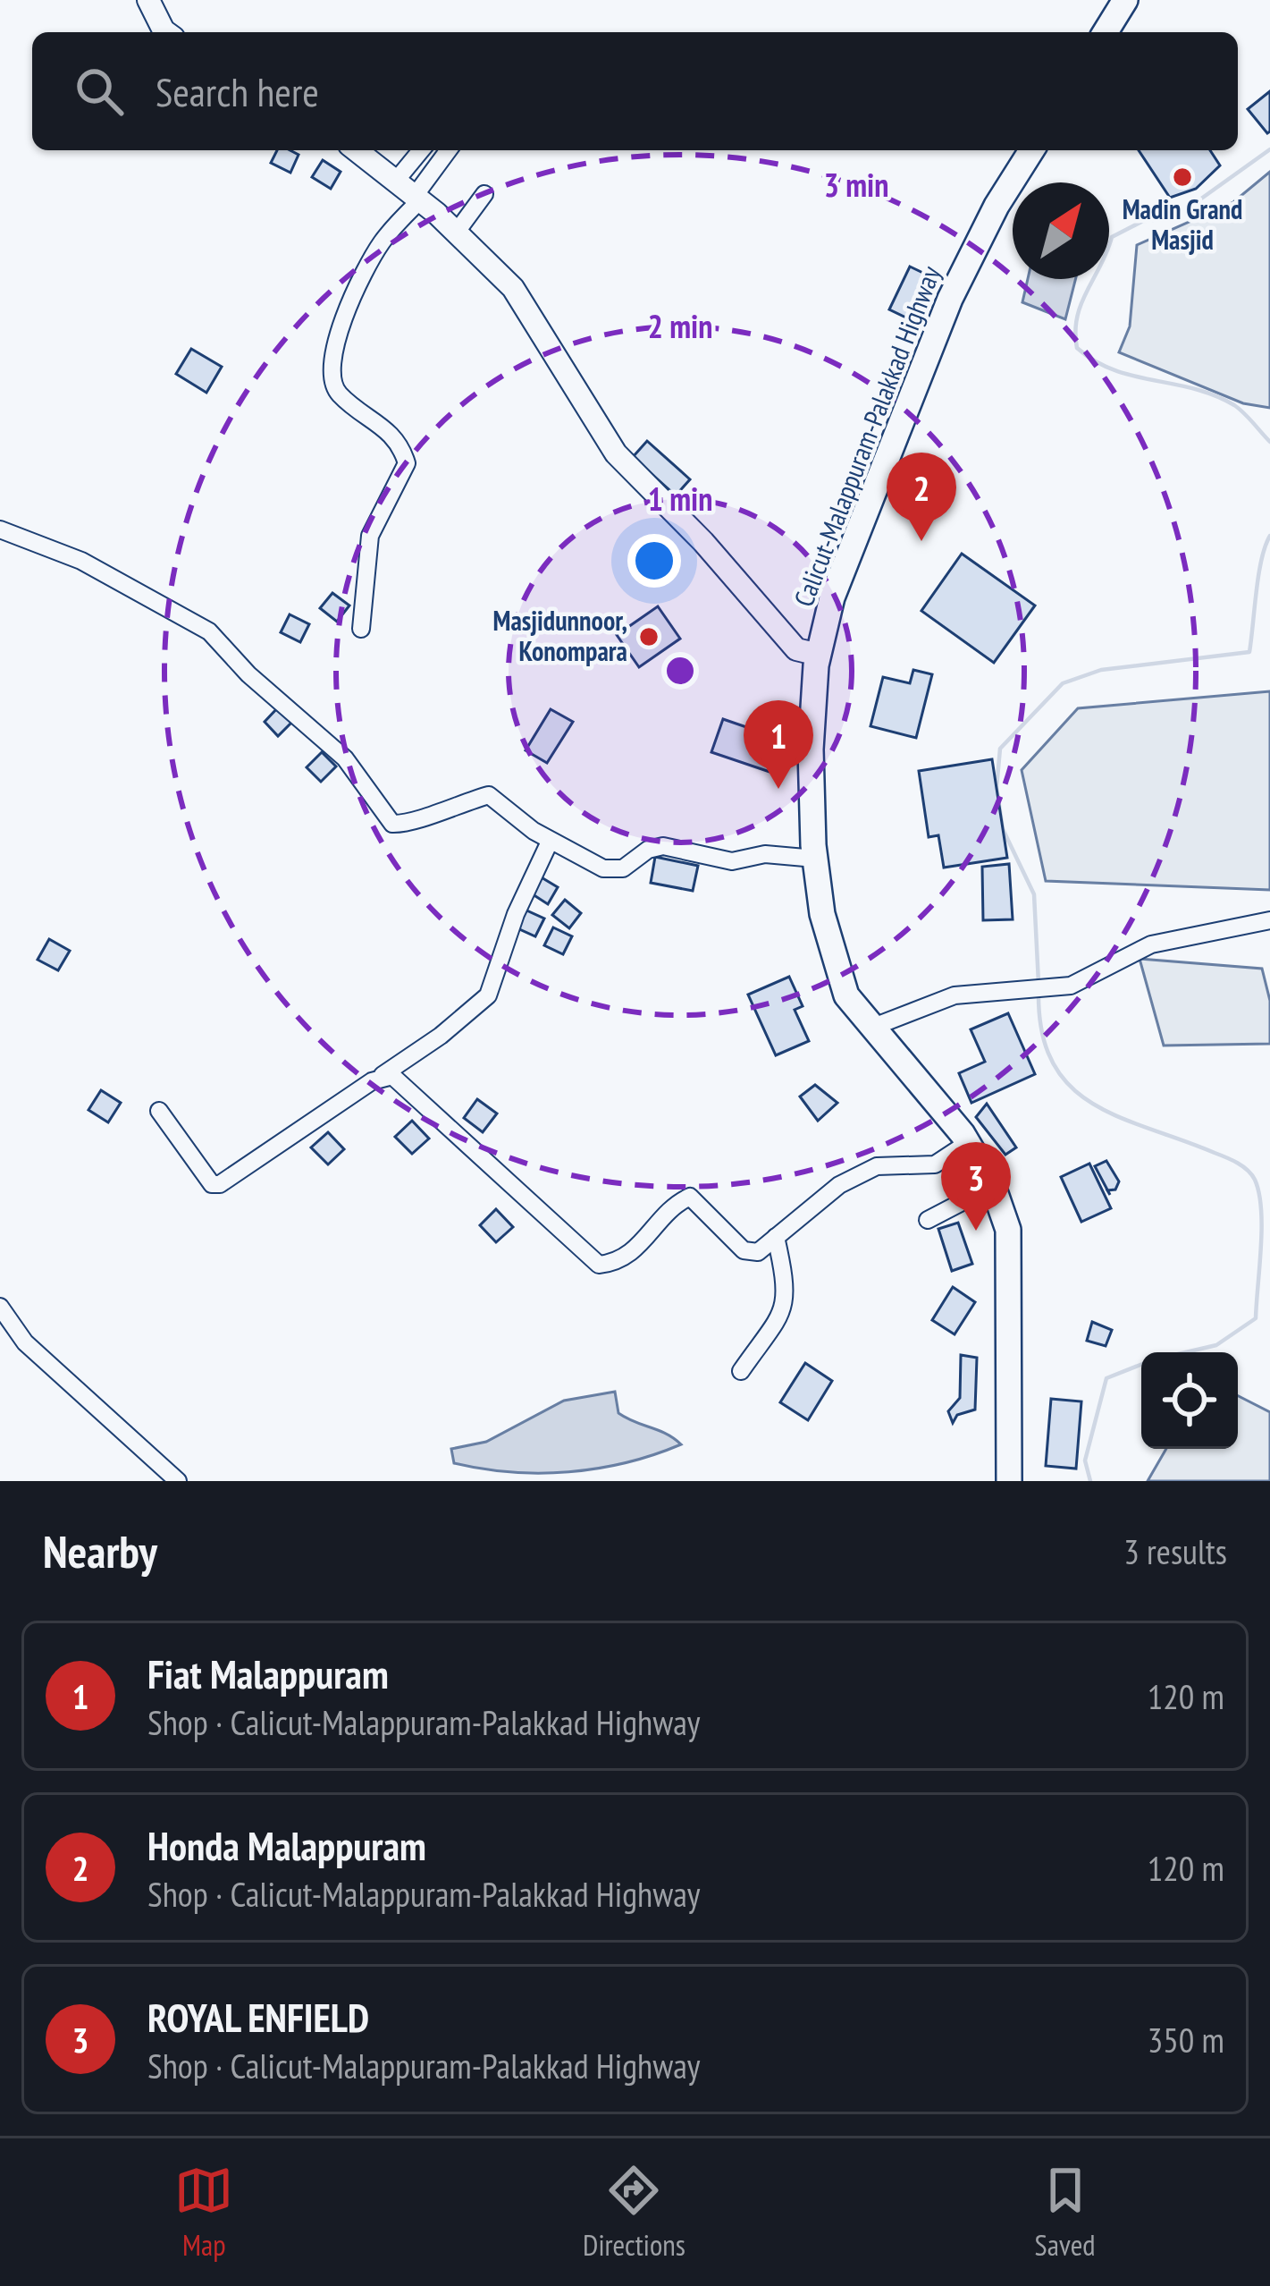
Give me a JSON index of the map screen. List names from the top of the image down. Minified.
{"streets":{"highway":["Calicut-Malappuram-Palakkad Highway"]},"places":["Madin Grand Masjid","Masjidunnoor, Konompara"],"north":"top right","page":{"search":"Search here","pins":["2","1","3"],"heading":["Nearby","3 results"],"list":[{"mark":"1","name":"Fiat Malappuram","note":"Shop · Calicut-Malappuram-Palakkad Highway","value":"120 m"},{"mark":"2","name":"Honda Malappuram","note":"Shop · Calicut-Malappuram-Palakkad Highway","value":"120 m"},{"mark":"3","name":"ROYAL ENFIELD","note":"Shop · Calicut-Malappuram-Palakkad Highway","value":"350 m"}],"nav":["Map","Directions","Saved"]},"rings":["3 min","2 min","1 min"]}
